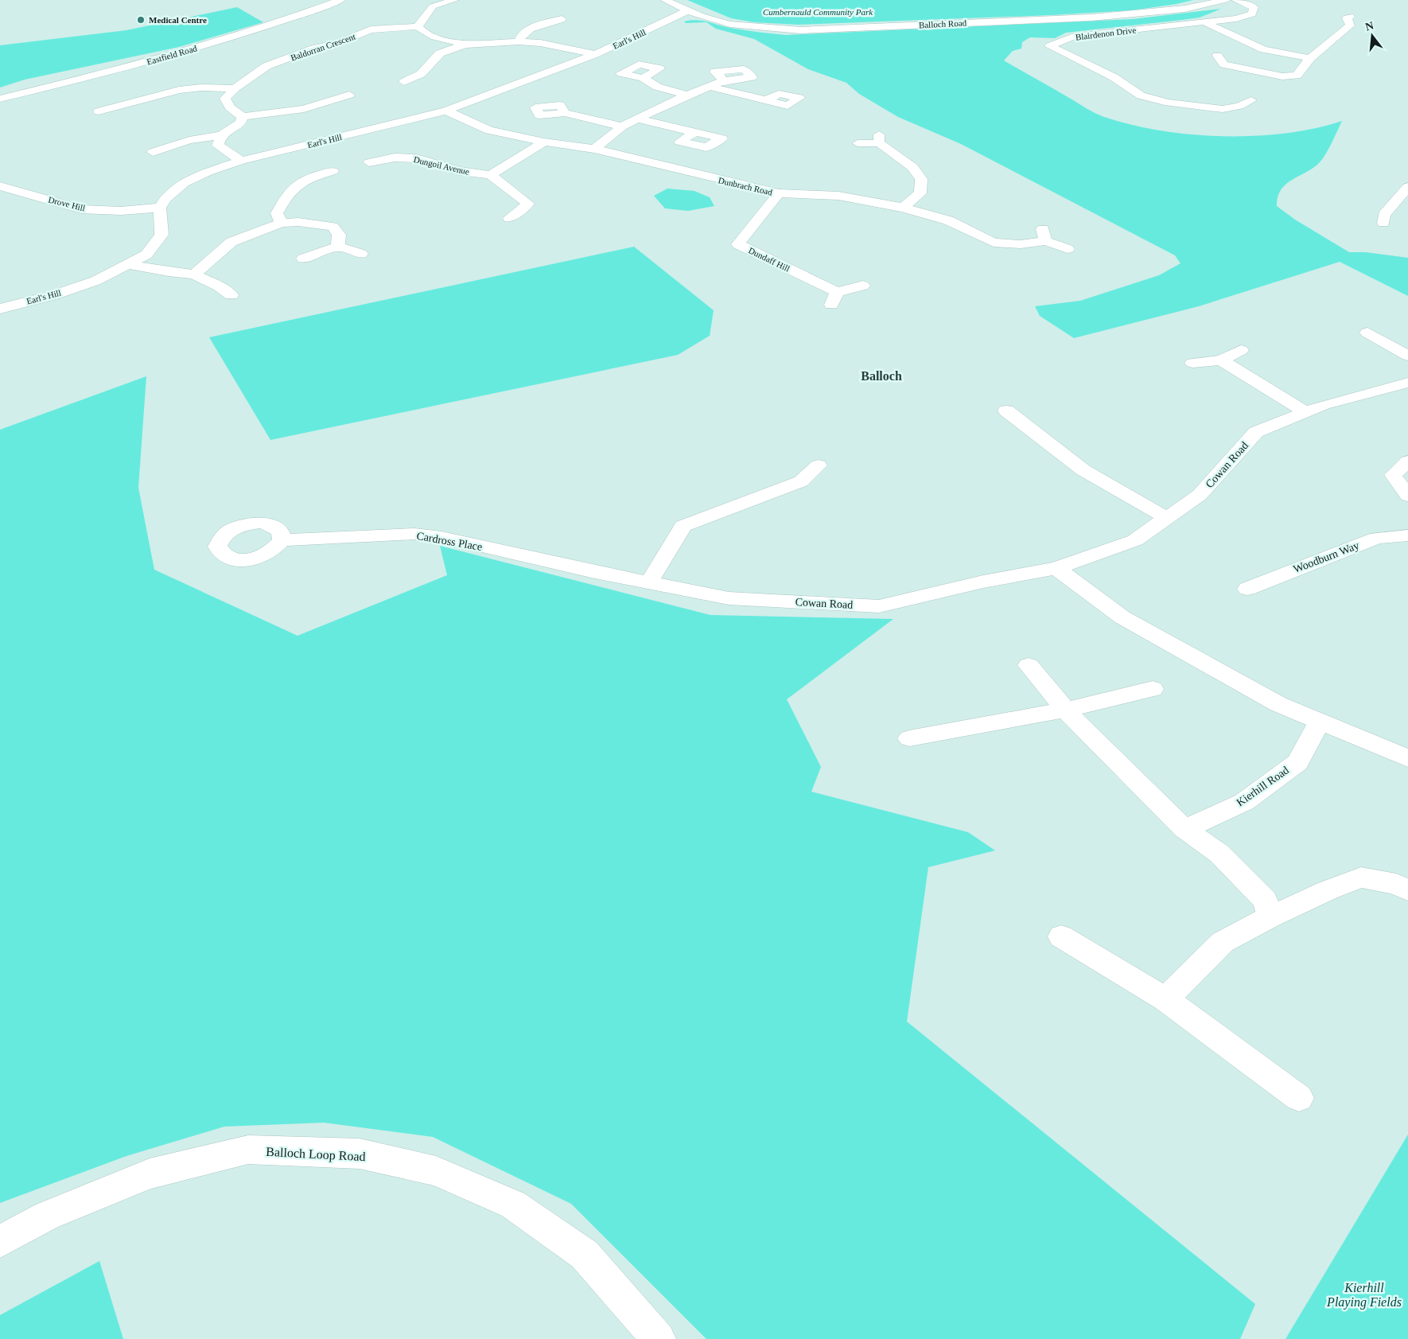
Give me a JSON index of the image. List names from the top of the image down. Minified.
{"streets":{"street":["Balloch Road","Blairdenon Drive","Earl's Hill","Baldorran Crescent","Eastfield Road","Dungoil Avenue","Dunbrach Road","Drove Hill","Dundaff Hill","Cowan Road","Cardross Place","Woodburn Way","Kierhill Road","Balloch Loop Road"]},"crossings":[["Balloch Road","Earl's Hill"],["Earl's Hill","Dunbrach Road"],["Earl's Hill","Drove Hill"],["Dunbrach Road","Dundaff Hill"],["Cowan Road","Cardross Place"]],"districts":["Balloch"],"parks":["Cumbernauld Community Park","Kierhill Playing Fields"],"places":["Medical Centre"],"north":"top"}
